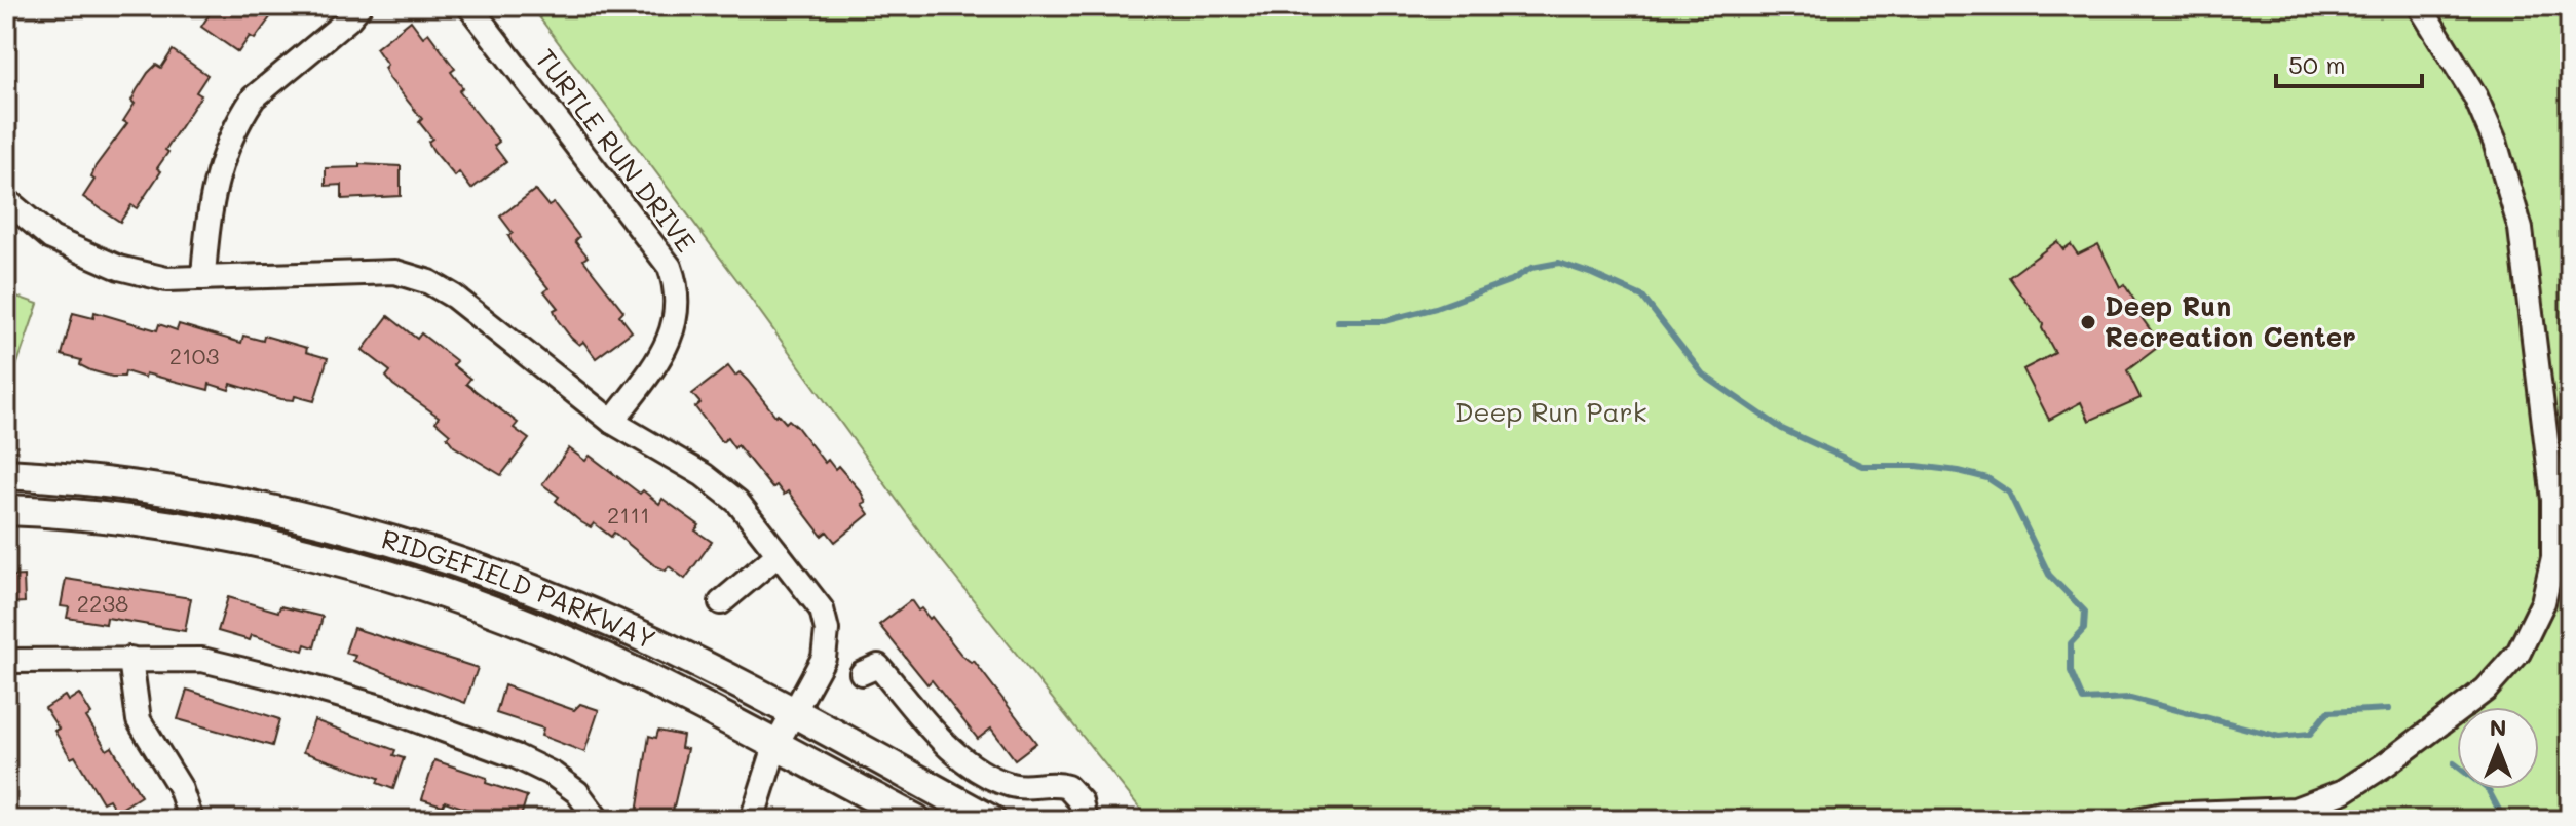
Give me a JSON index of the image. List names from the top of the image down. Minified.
{"streets":{"main road":["RIDGEFIELD PARKWAY"],"street":["TURTLE RUN DRIVE"]},"parks":["Deep Run Park"],"places":["Deep Run Recreation Center"],"house_numbers":["2103","2111","2238"],"scale_bar":"50 m","north":"top"}
